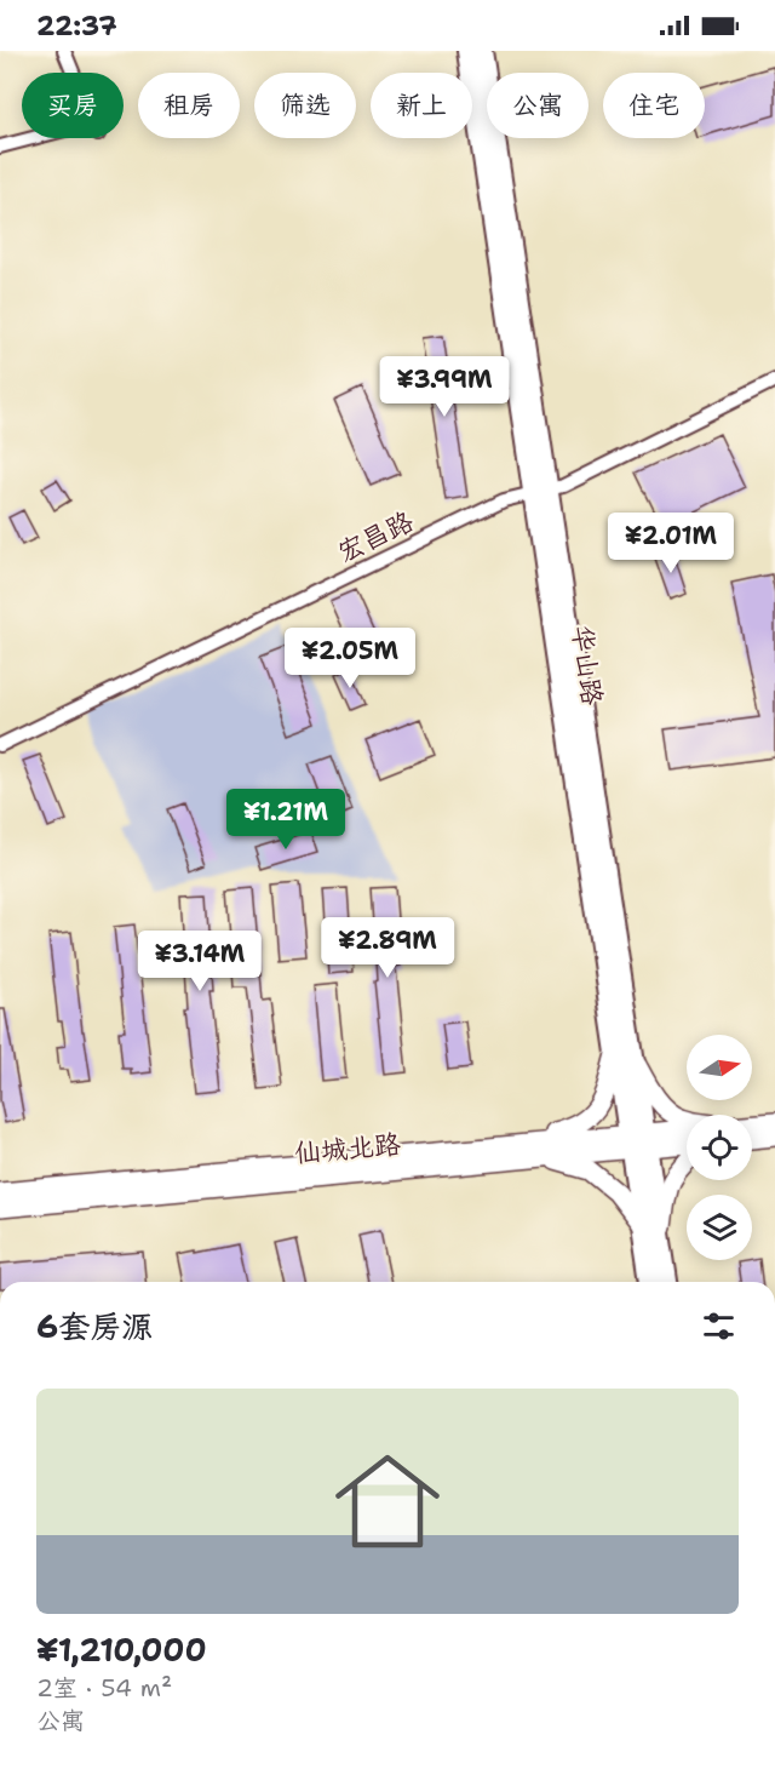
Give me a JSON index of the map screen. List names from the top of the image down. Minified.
{"streets":{"main road":["仙城北路"],"street":["宏昌路"]},"north":"right","page":{"status":"22:37","chip":["买房","租房","筛选","新上","公寓","住宅"],"price":["¥3.99M","¥2.01M","¥2.05M","¥1.21M","¥2.89M","¥3.14M"],"heading":"6套房源","list":[{"name":"¥1,210,000","note":"2室 · 54 m² · 公寓"}]}}
